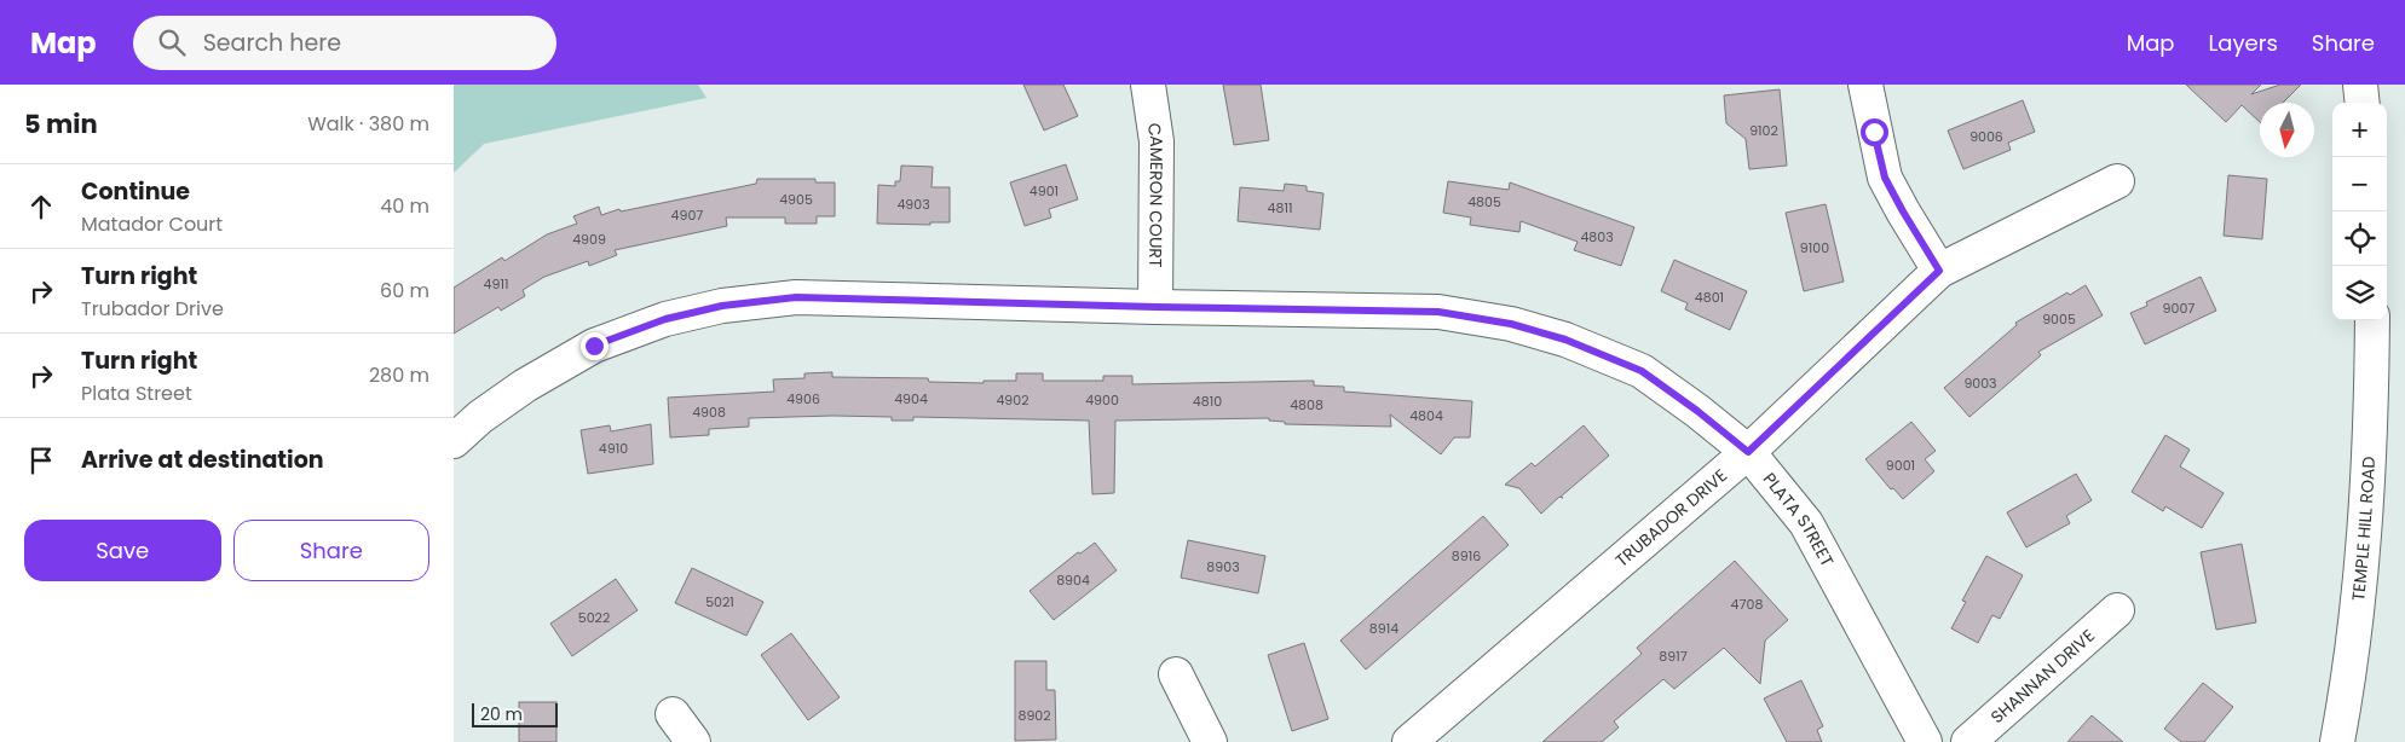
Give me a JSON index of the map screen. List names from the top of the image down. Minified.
{"streets":{"street":["CAMERON COURT","TRUBADOR DRIVE","PLATA STREET","TEMPLE HILL ROAD","SHANNAN DRIVE"]},"crossings":[["CAMERON COURT","PLATA STREET"],["TRUBADOR DRIVE","PLATA STREET"]],"house_numbers":["9102","9006","4901","4905","4805","4903","4811","4907","4803","4909","9100","4911","4801","9007","9005","9003","4906","4904","4902","4900","4810","4808","4908","4804","4910","9001","8916","8903","8904","5021","4708","5022","8914","8917","8902"],"scale_bar":"20 m","north":"bottom","page":{"header":"Map","search":"Search here","nav":["Map","Layers","Share"],"heading":["5 min","Walk · 380 m"],"map_buttons":["+","−"],"list":[["Continue","Matador Court","40 m"],["Turn right","Trubador Drive","60 m"],["Turn right","Plata Street","280 m"],"Arrive at destination"],"buttons":["Save","Share"],"scale":"20 m"}}
